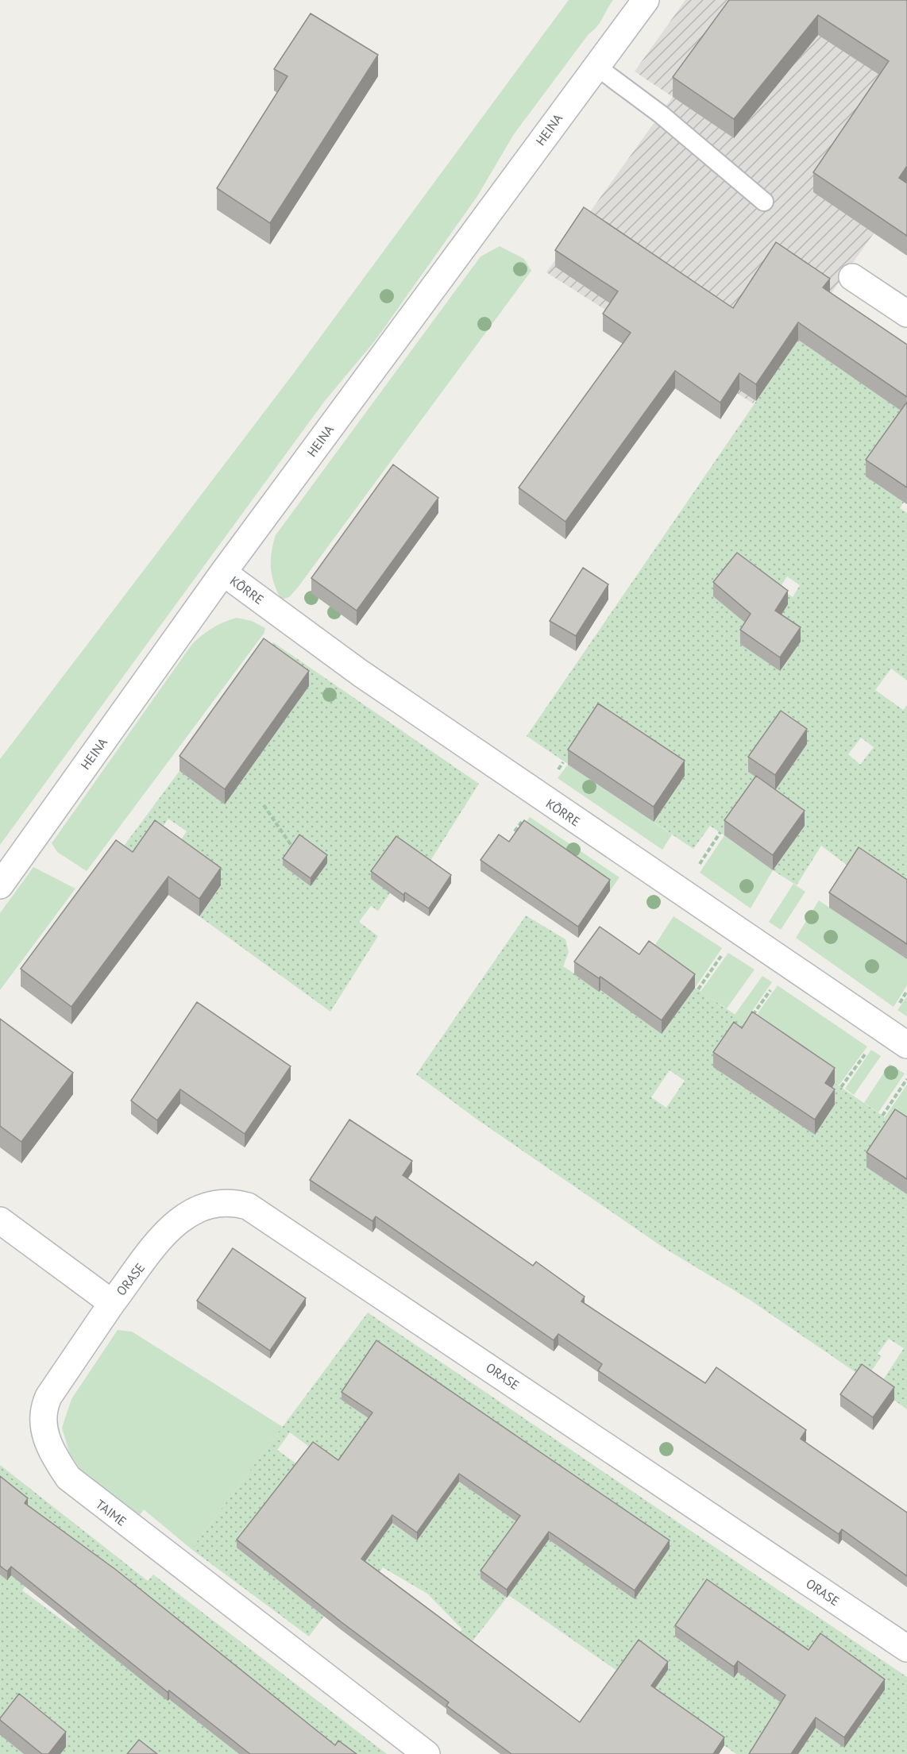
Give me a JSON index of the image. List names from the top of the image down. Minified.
{"streets":{"street":["HEINA","KÕRRE","ORASE","TAIME"]},"crossings":[["HEINA","KÕRRE"],["ORASE","TAIME"]]}
